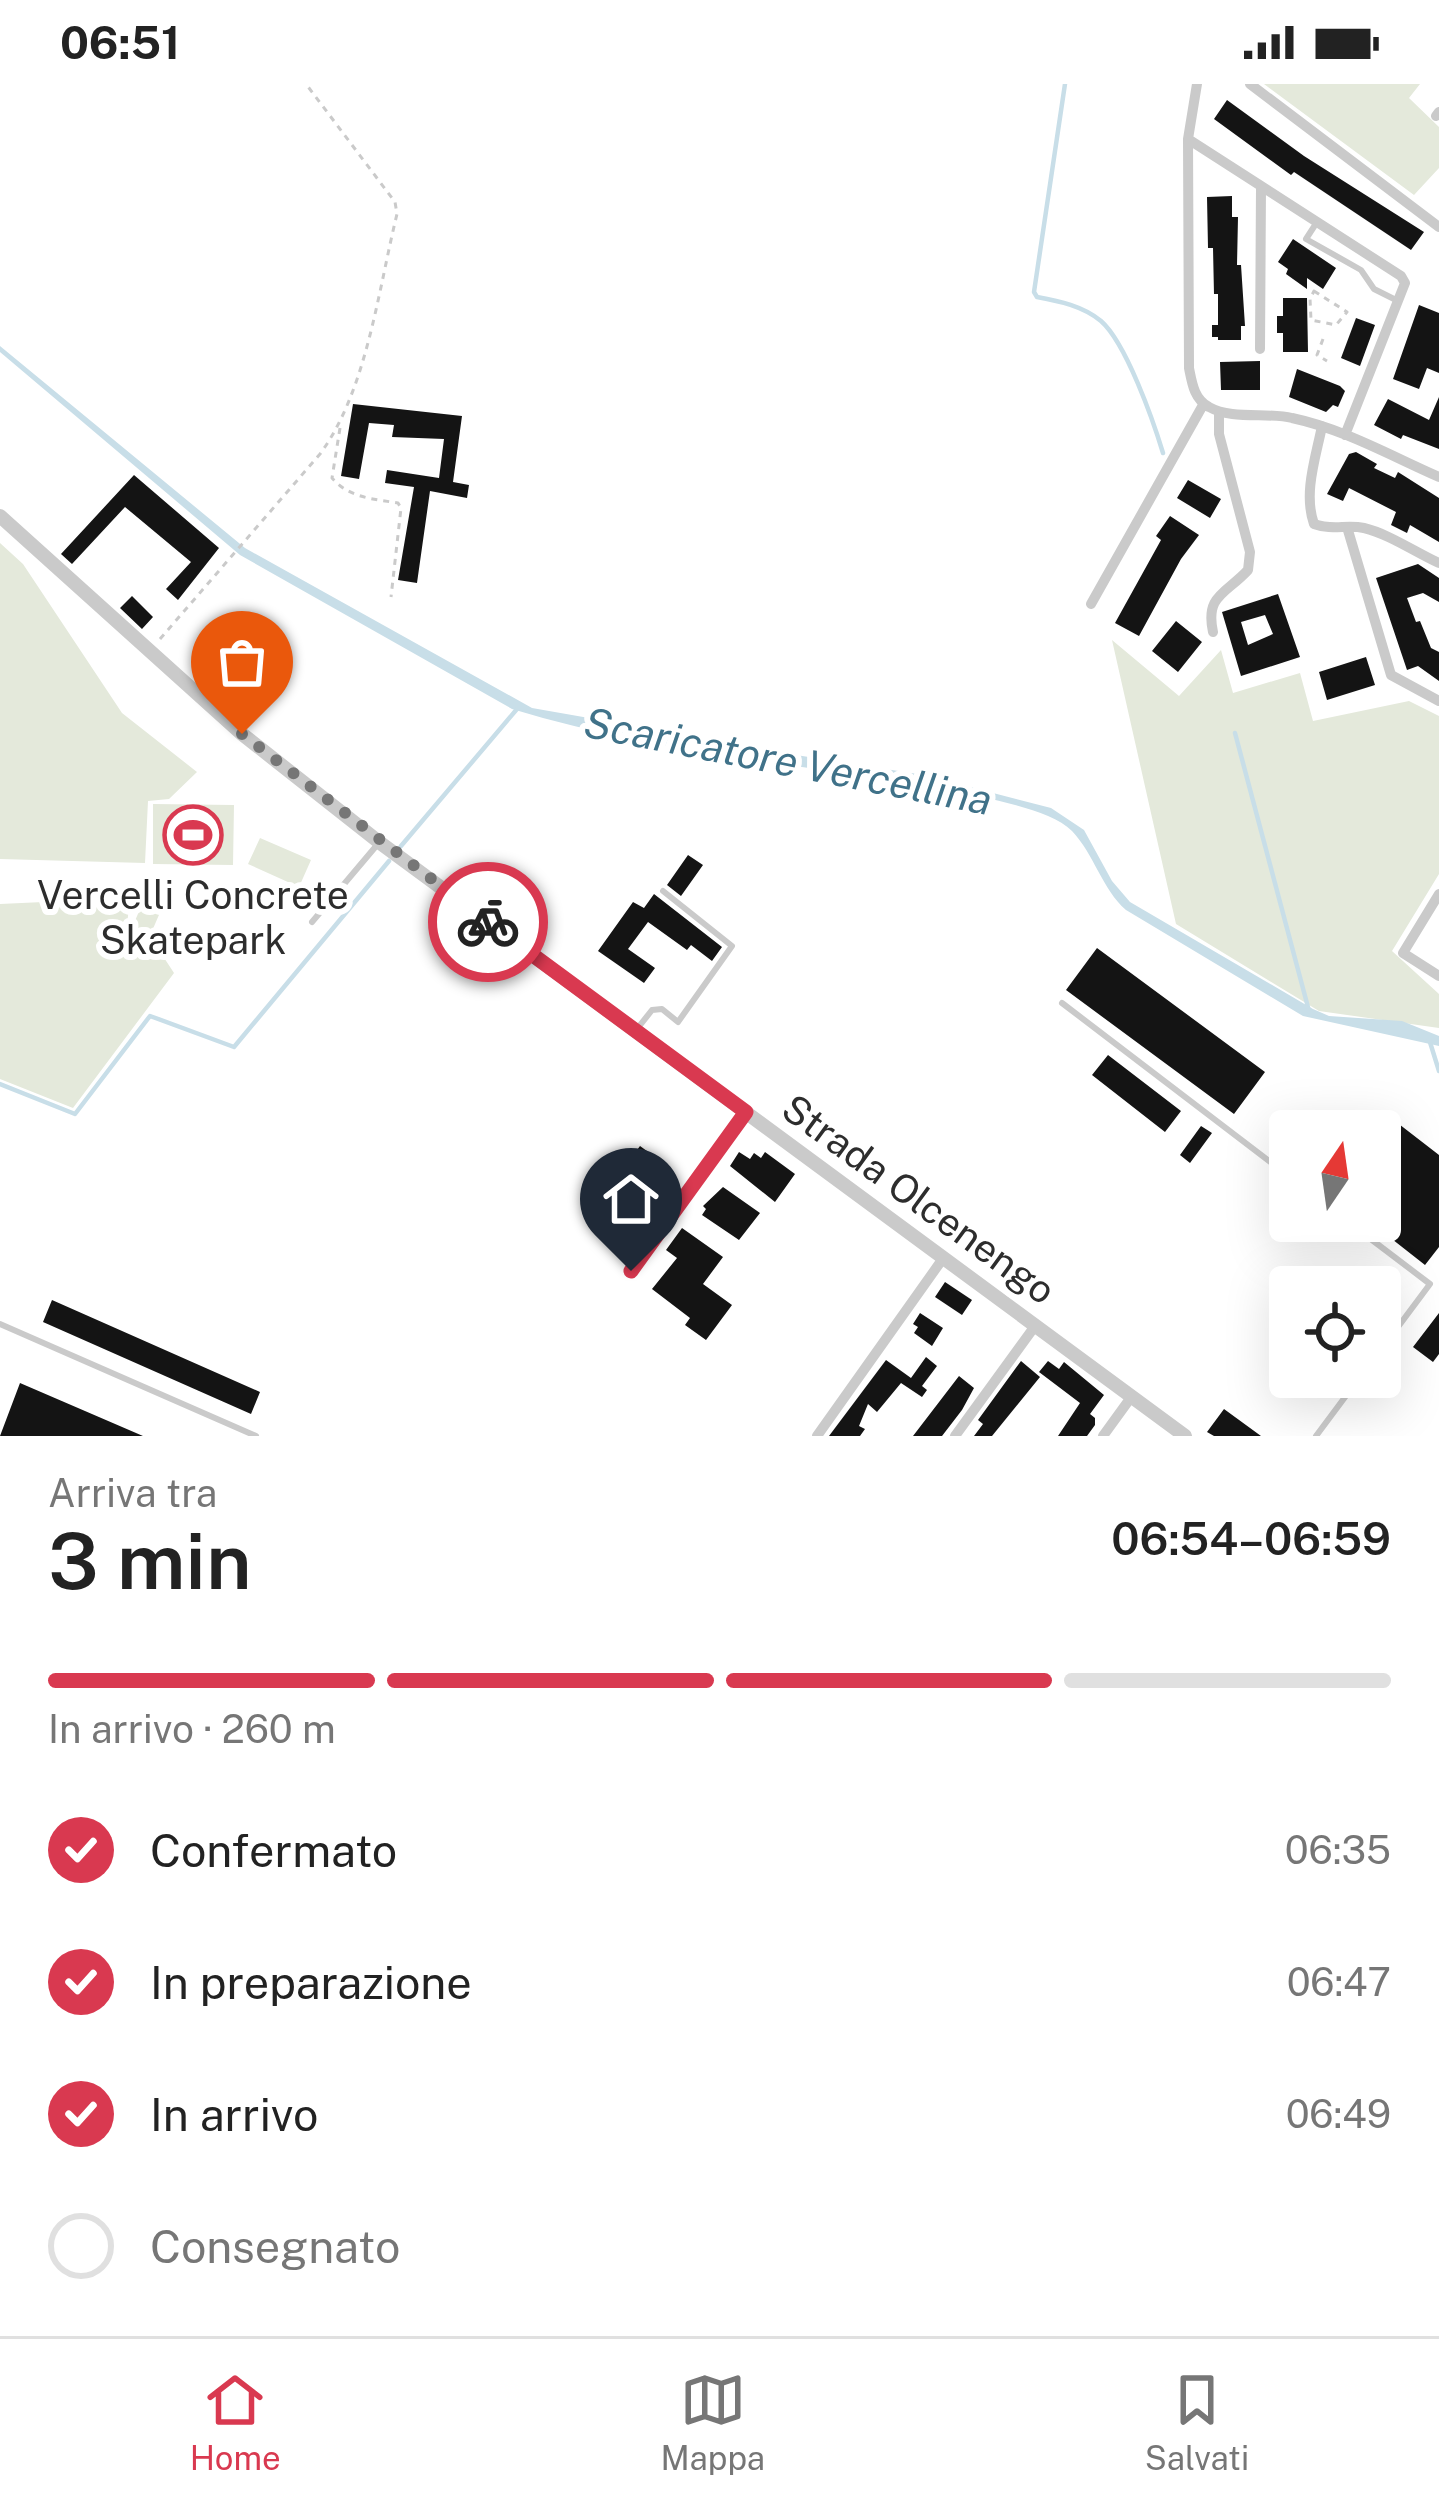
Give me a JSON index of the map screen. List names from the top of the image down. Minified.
{"streets":{"street":["Strada Olcenengo"]},"water":["Scaricatore Vercellina"],"places":{"sports":["Vercelli Concrete Skatepark"]},"north":"top","page":{"status":"06:51","heading":["3 min","Arriva tra","06:54–06:59"],"bar":"In arrivo · 260 m","list":[["Confermato","06:35"],["In preparazione","06:47"],["In arrivo","06:49"],"Consegnato"],"tabs":["Home","Mappa","Salvati"]}}
